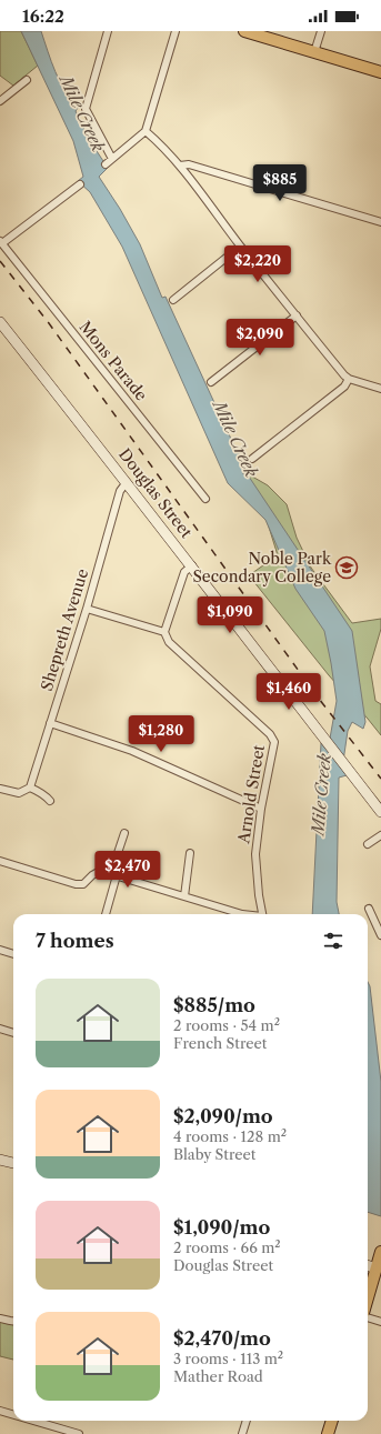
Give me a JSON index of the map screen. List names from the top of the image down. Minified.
{"streets":{"main road":["Douglas Street"],"street":["Mons Parade","Shepreth Avenue","Arnold Street"]},"crossings":[["Douglas Street","Shepreth Avenue"]],"water":["Mile Creek"],"places":{"school or university":["Noble Park Secondary College"]},"page":{"status":"16:22","price":["$885","$2,220","$2,090","$1,090","$1,460","$1,280","$2,470"],"heading":"7 homes","list":[{"name":"$885/mo","note":"2 rooms · 54 m² · French Street"},{"name":"$2,090/mo","note":"4 rooms · 128 m² · Blaby Street"},{"name":"$1,090/mo","note":"2 rooms · 66 m² · Douglas Street"},{"name":"$2,470/mo","note":"3 rooms · 113 m² · Mather Road"}]}}
